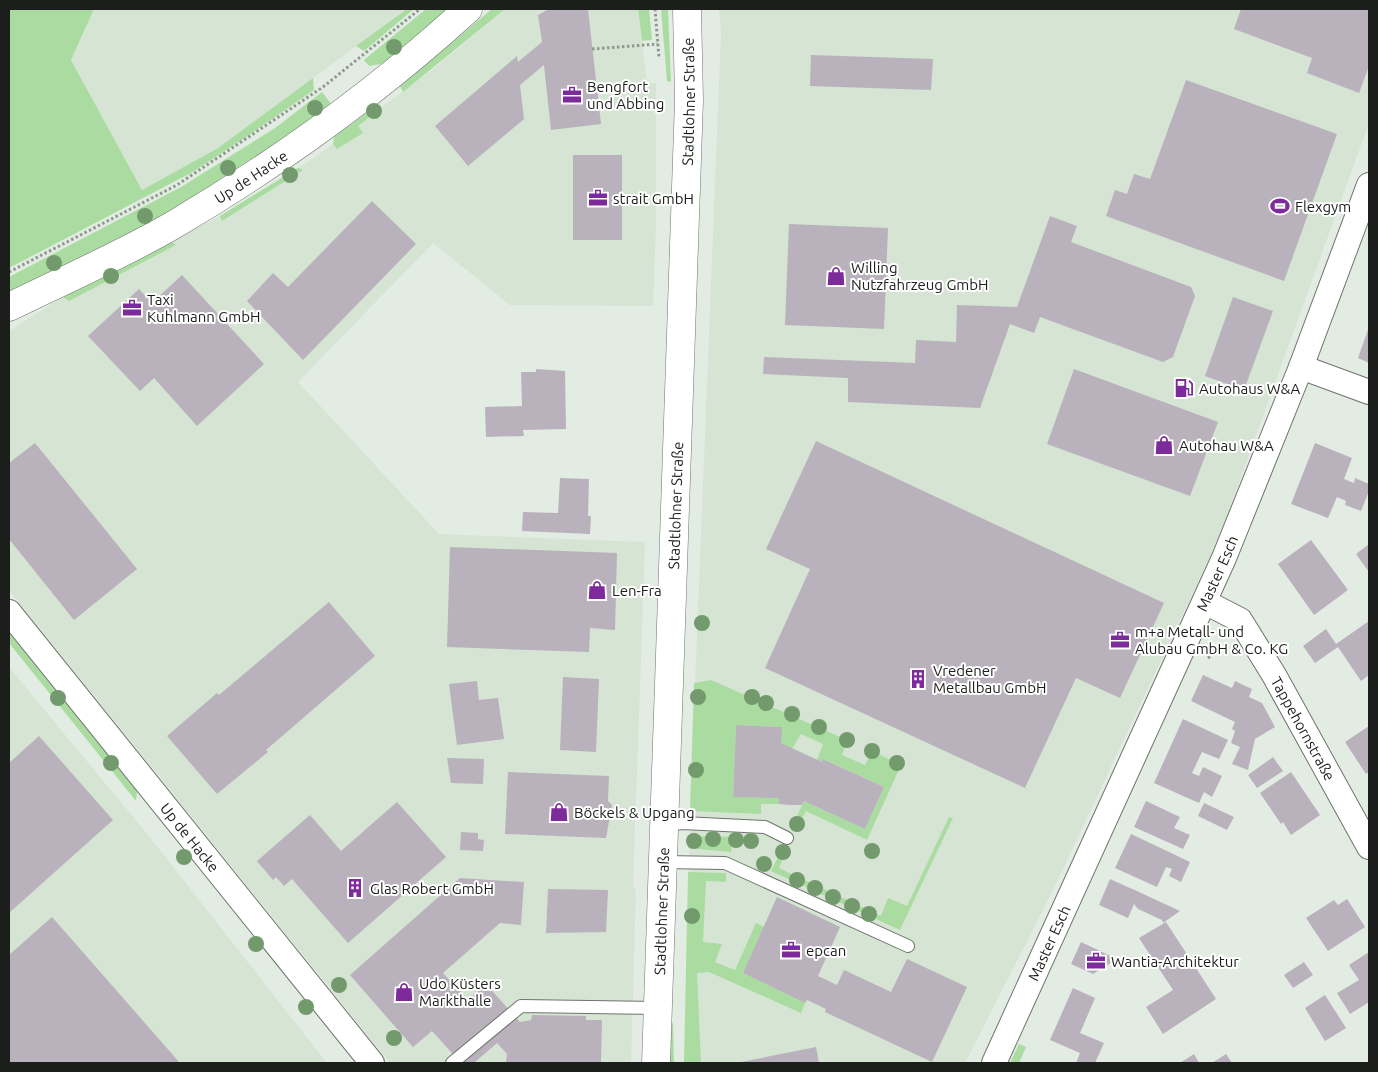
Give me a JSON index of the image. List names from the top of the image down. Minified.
{"streets":{"street":["Stadtlohner Straße","Up de Hacke","Master Esch","Tappehornstraße"]},"crossings":[["Master Esch","Tappehornstraße"]],"places":{"office":["Bengfort und Abbing","strait GmbH","Taxi Kuhlmann GmbH","m+a Metall- und Alubau GmbH & Co. KG","epcan","Wantia-Architektur"],"sports":["Flexgym"],"shop":["Willing Nutzfahrzeug GmbH","Autohau W&A","Len-Fra","Böckels & Upgang","Udo Küsters Markthalle"],"fuel station":["Autohaus W&A"],"building":["Vredener Metallbau GmbH","Glas Robert GmbH"]}}
